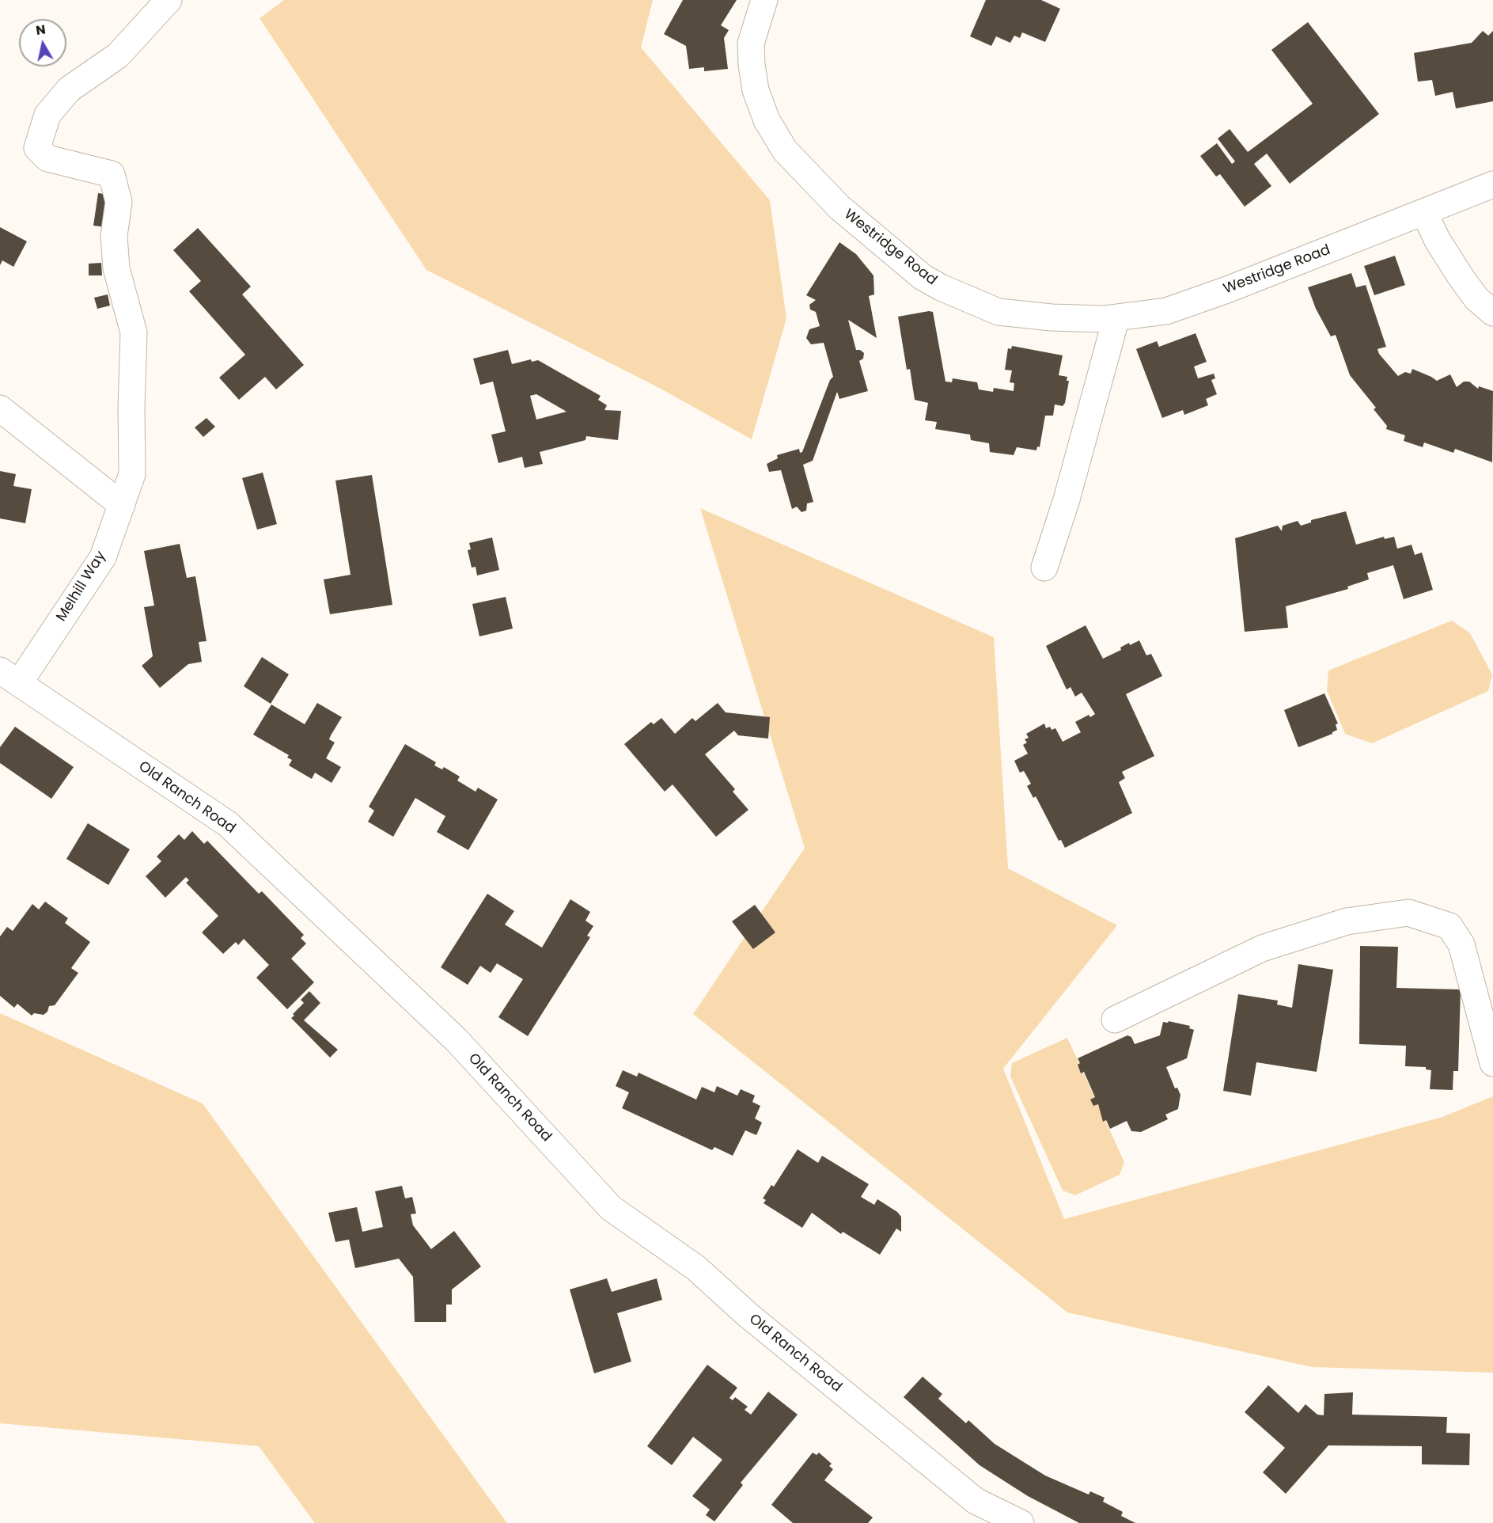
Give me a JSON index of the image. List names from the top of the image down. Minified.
{"streets":{"street":["Westridge Road","Melhill Way","Old Ranch Road"]},"crossings":[["Melhill Way","Old Ranch Road"]],"north":"top"}
